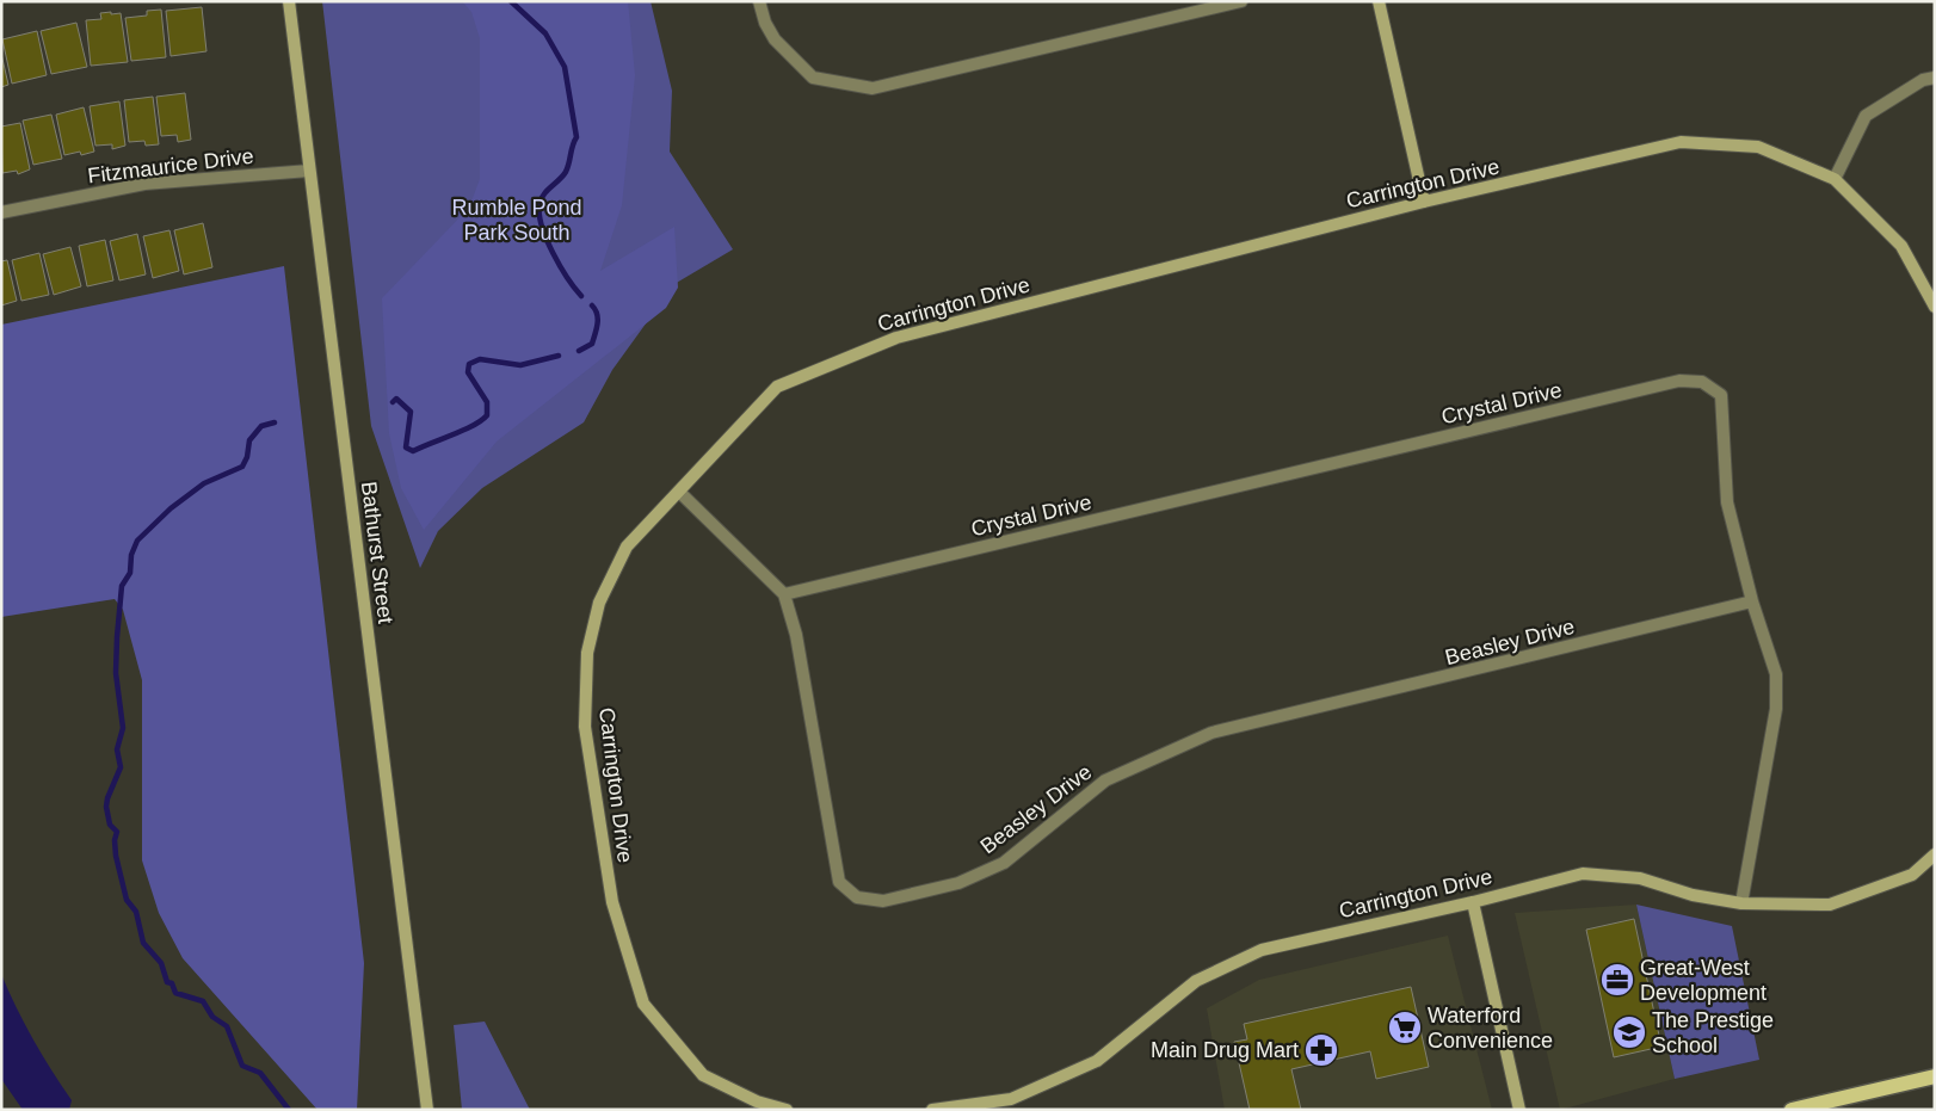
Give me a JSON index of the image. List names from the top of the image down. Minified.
{"streets":{"street":["Fitzmaurice Drive","Carrington Drive","Crystal Drive","Bathurst Street","Beasley Drive"]},"crossings":[["Fitzmaurice Drive","Bathurst Street"],["Carrington Drive","Crystal Drive"],["Carrington Drive","Beasley Drive"],["Crystal Drive","Beasley Drive"]],"parks":["Rumble Pond Park South"],"places":{"office":["Great-West Development"],"supermarket":["Waterford Convenience"],"school or university":["The Prestige School"],"pharmacy":["Main Drug Mart"]}}
